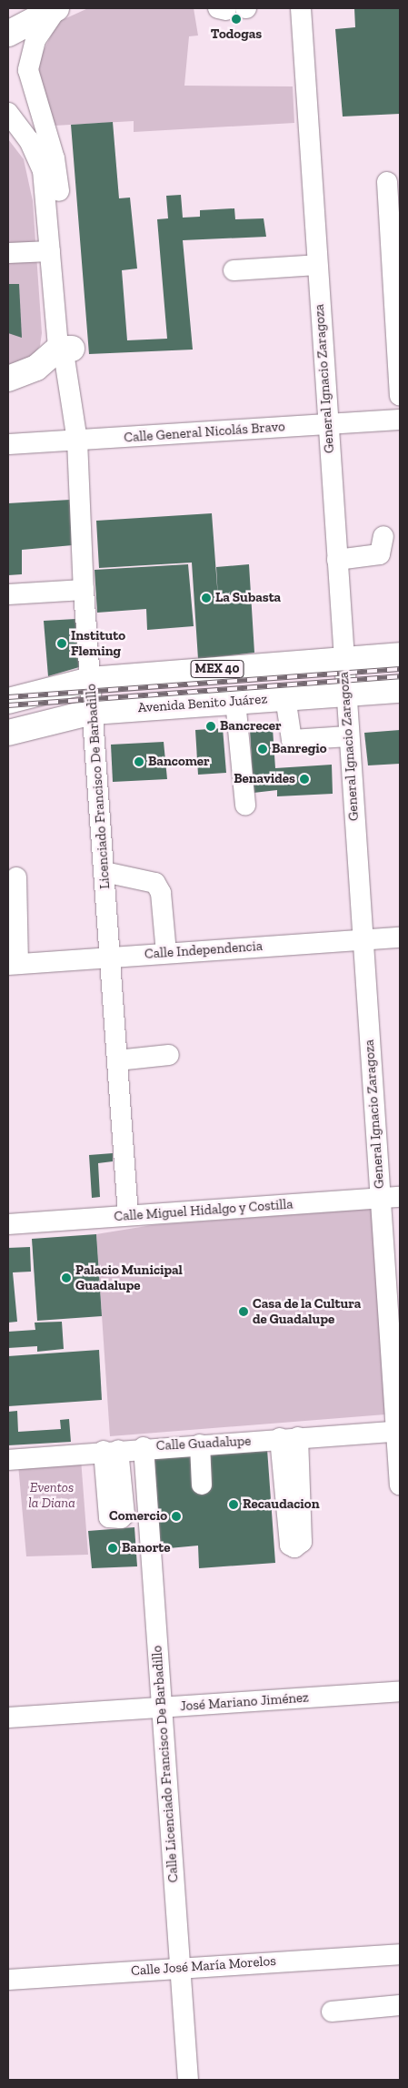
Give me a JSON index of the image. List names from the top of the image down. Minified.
{"streets":{"main road":["MEX 40","Avenida Benito Juárez"],"street":["General Ignacio Zaragoza","Calle General Nicolás Bravo","Licenciado Francisco De Barbadillo","Calle Independencia","Calle Miguel Hidalgo y Costilla","Calle Guadalupe","José Mariano Jiménez","Calle Licenciado Francisco De Barbadillo","Calle José María Morelos"]},"crossings":[["General Ignacio Zaragoza","Calle General Nicolás Bravo"],["General Ignacio Zaragoza","MEX 40"],["General Ignacio Zaragoza","Avenida Benito Juárez"],["General Ignacio Zaragoza","Calle Independencia"],["General Ignacio Zaragoza","Calle Miguel Hidalgo y Costilla"],["General Ignacio Zaragoza","Calle Guadalupe"],["Calle General Nicolás Bravo","Licenciado Francisco De Barbadillo"],["MEX 40","Licenciado Francisco De Barbadillo"],["Avenida Benito Juárez","Licenciado Francisco De Barbadillo"],["Licenciado Francisco De Barbadillo","Calle Independencia"],["Licenciado Francisco De Barbadillo","Calle Miguel Hidalgo y Costilla"],["Calle Guadalupe","Calle Licenciado Francisco De Barbadillo"],["José Mariano Jiménez","Calle Licenciado Francisco De Barbadillo"],["Calle Licenciado Francisco De Barbadillo","Calle José María Morelos"]],"parks":["Eventos la Diana"],"places":["Todogas","La Subasta","Instituto Fleming","Bancrecer","Banregio","Bancomer","Benavides","Palacio Municipal Guadalupe","Casa de la Cultura de Guadalupe","Recaudacion","Comercio","Banorte"]}
